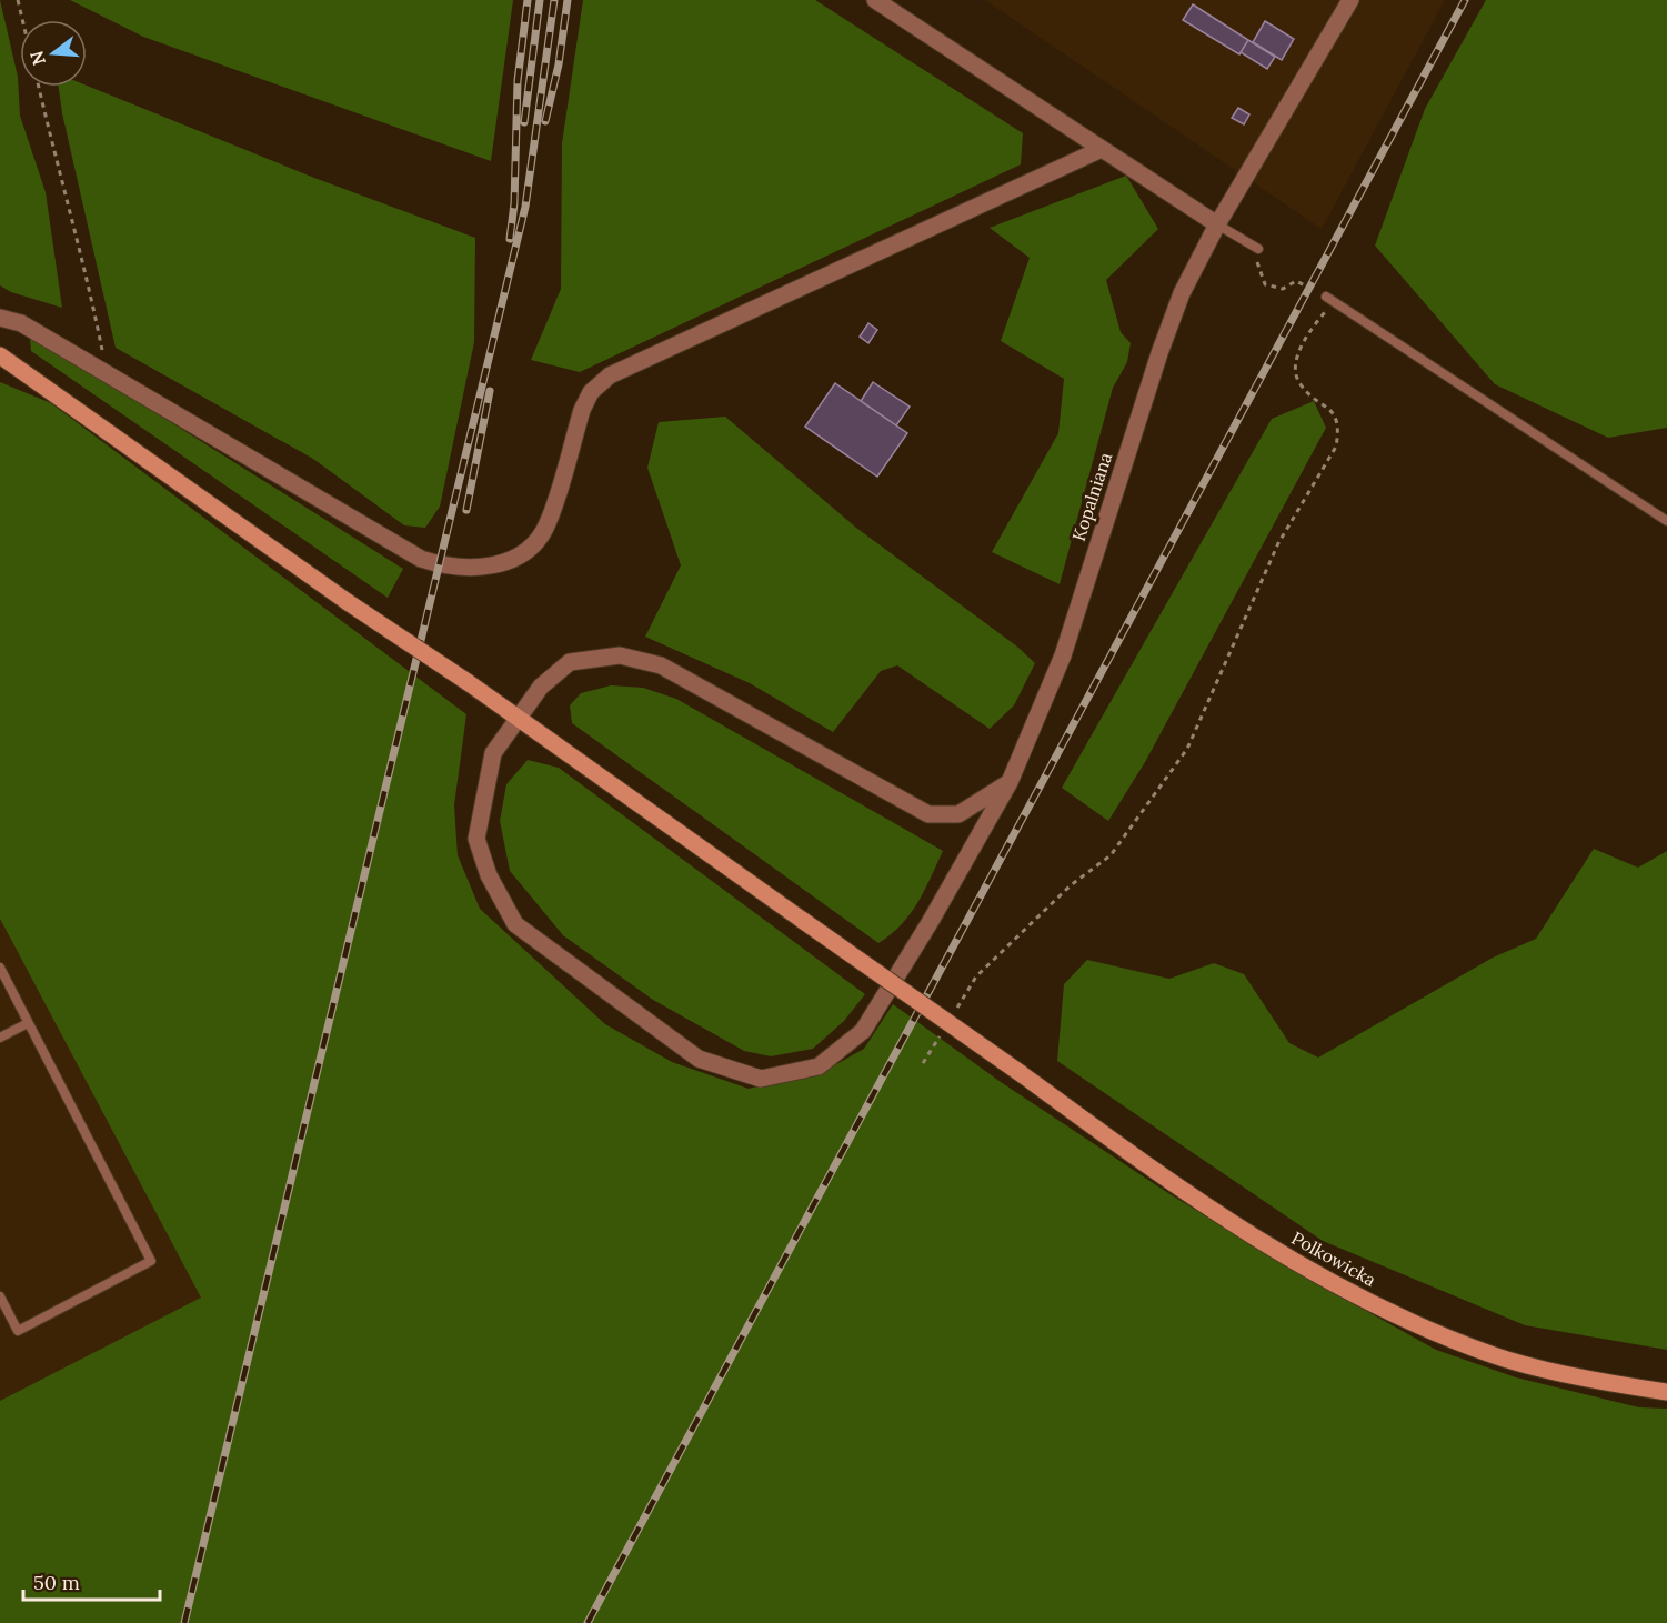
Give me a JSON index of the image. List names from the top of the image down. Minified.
{"streets":{"main road":["Polkowicka"],"street":["Kopalniana"]},"crossings":[["Kopalniana","Polkowicka"]],"scale_bar":"50 m","north":"left"}
